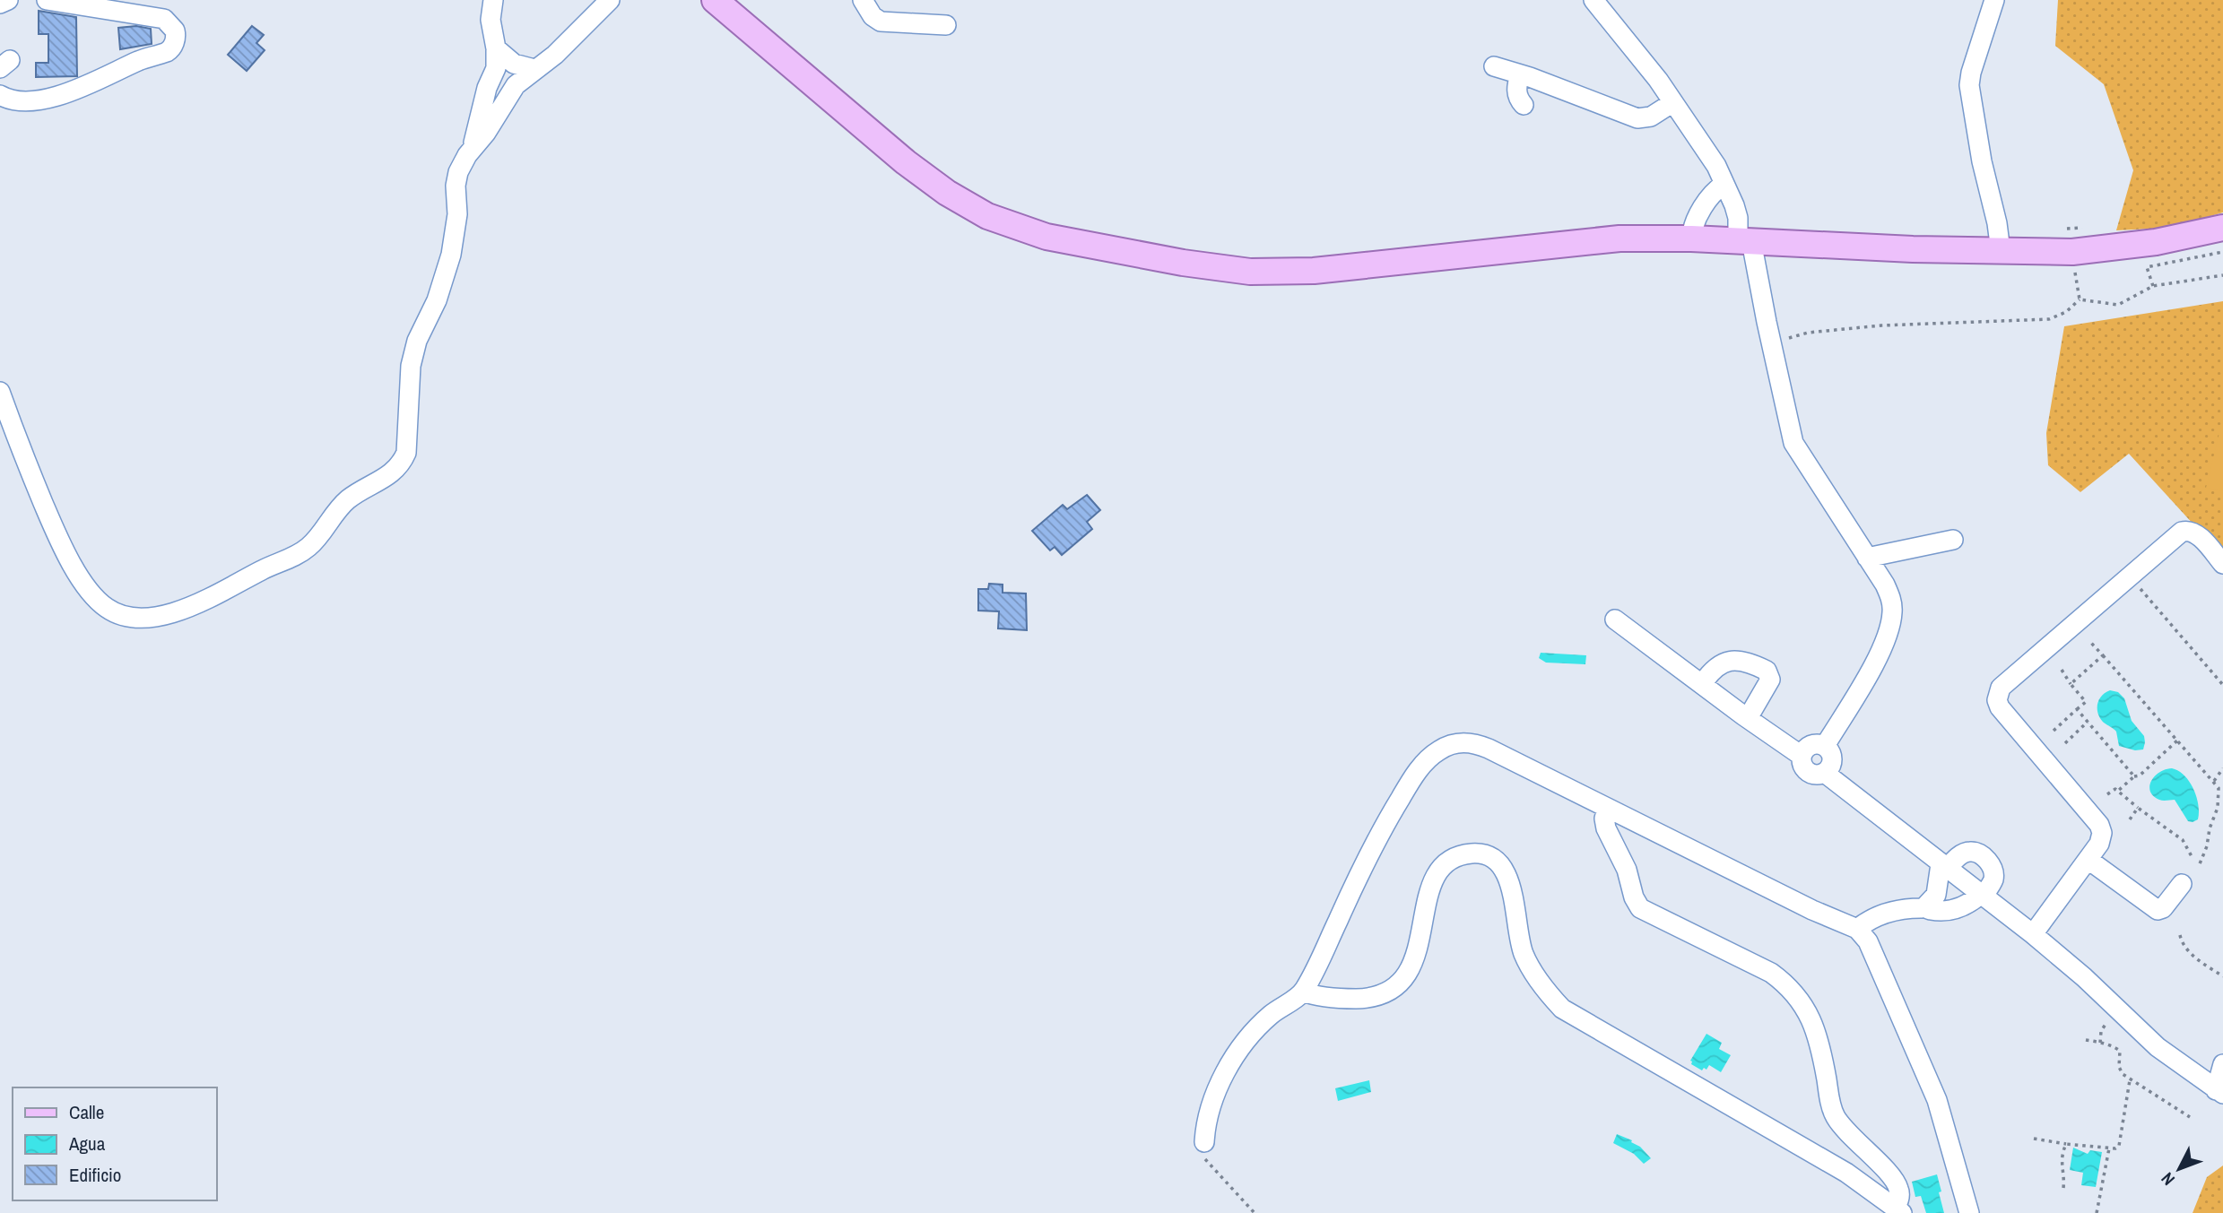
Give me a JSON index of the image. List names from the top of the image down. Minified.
{"legend":["Calle","Agua","Edificio"],"north":"bottom left"}
